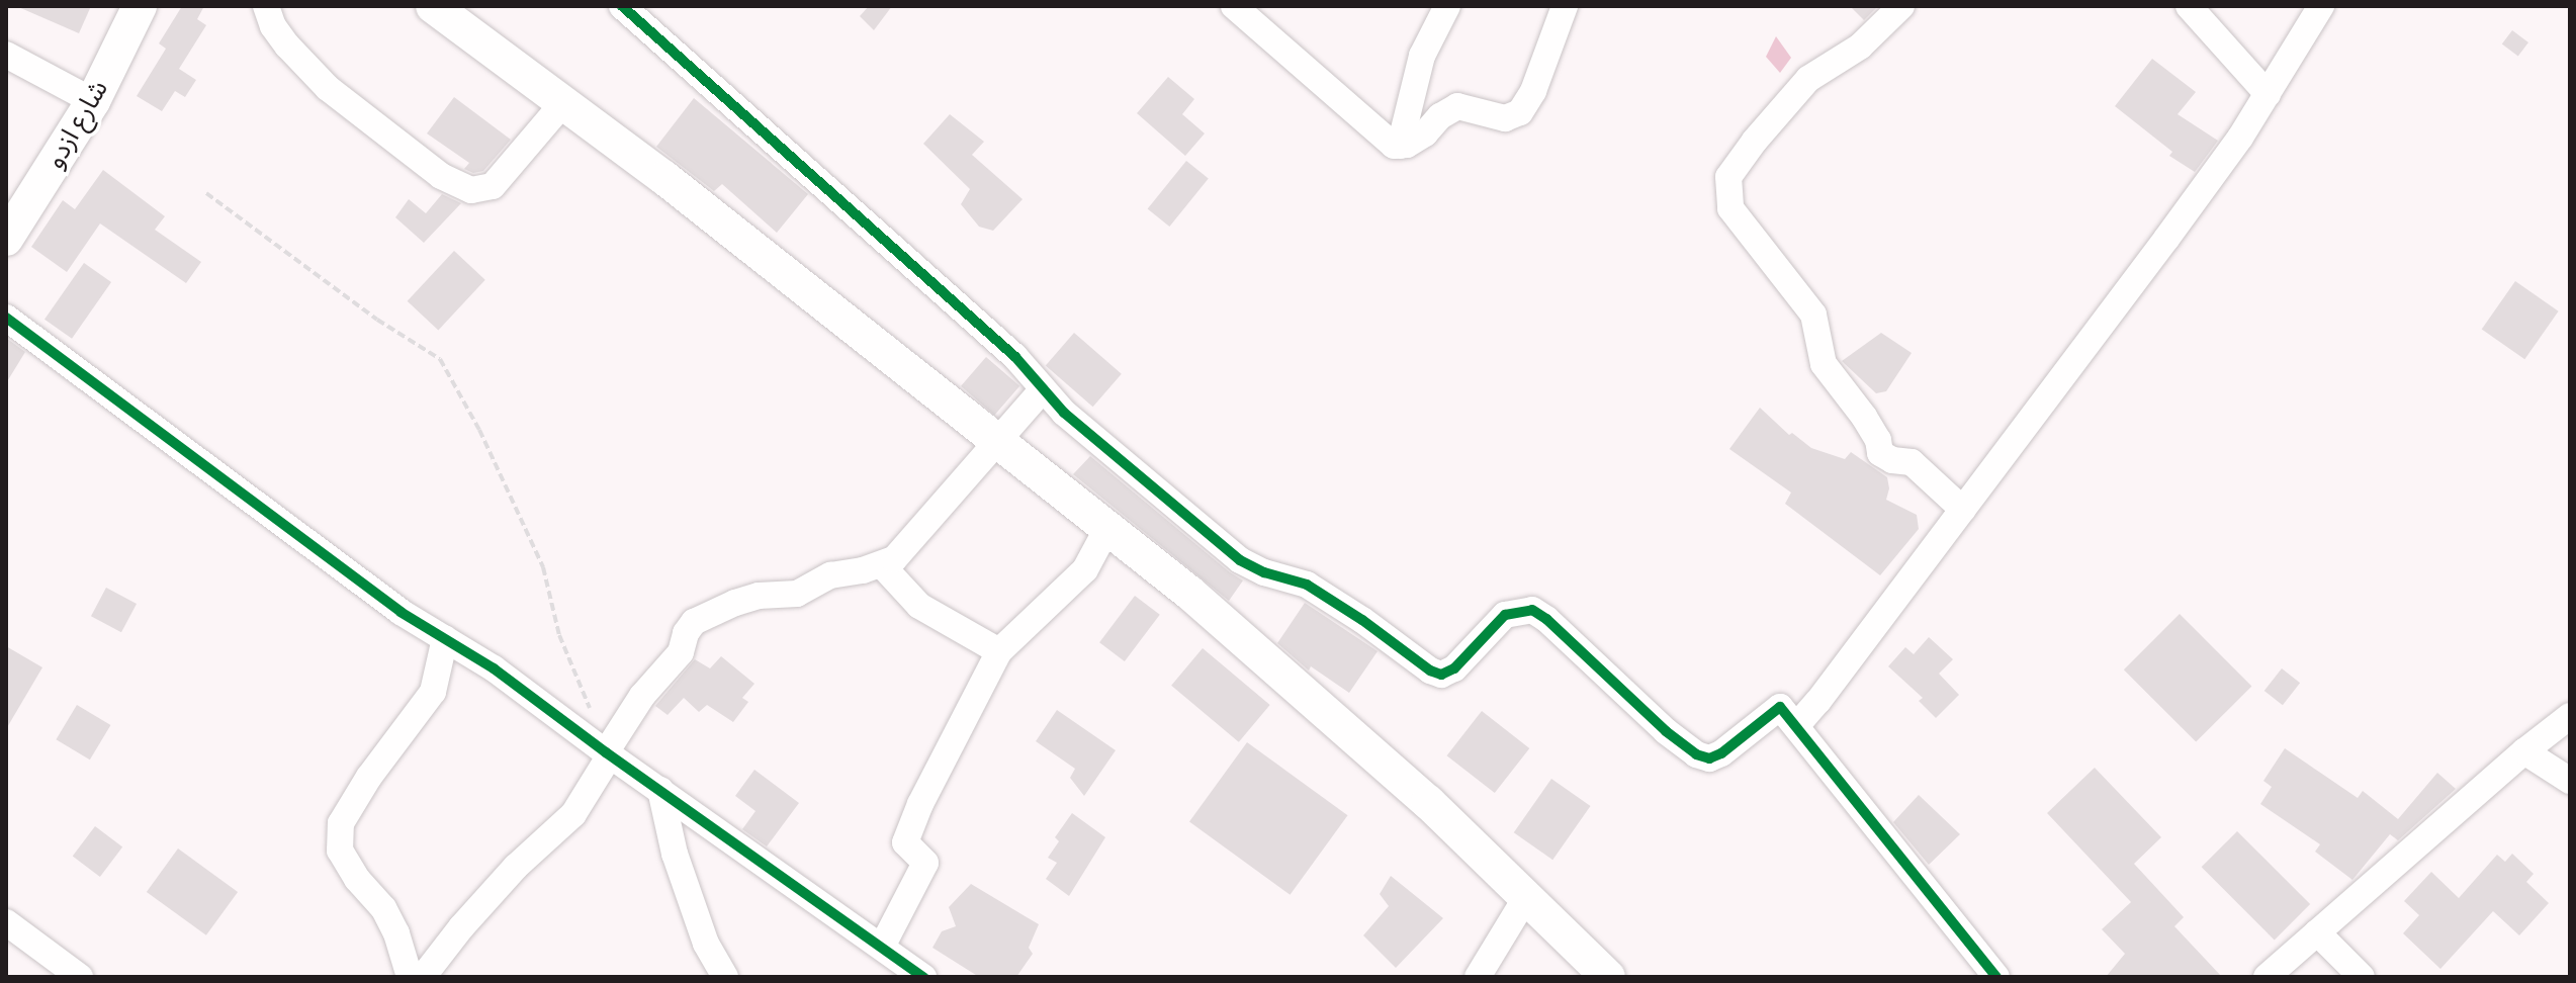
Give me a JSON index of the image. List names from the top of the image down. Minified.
{"streets":{"street":["شارع ازدو"]}}
